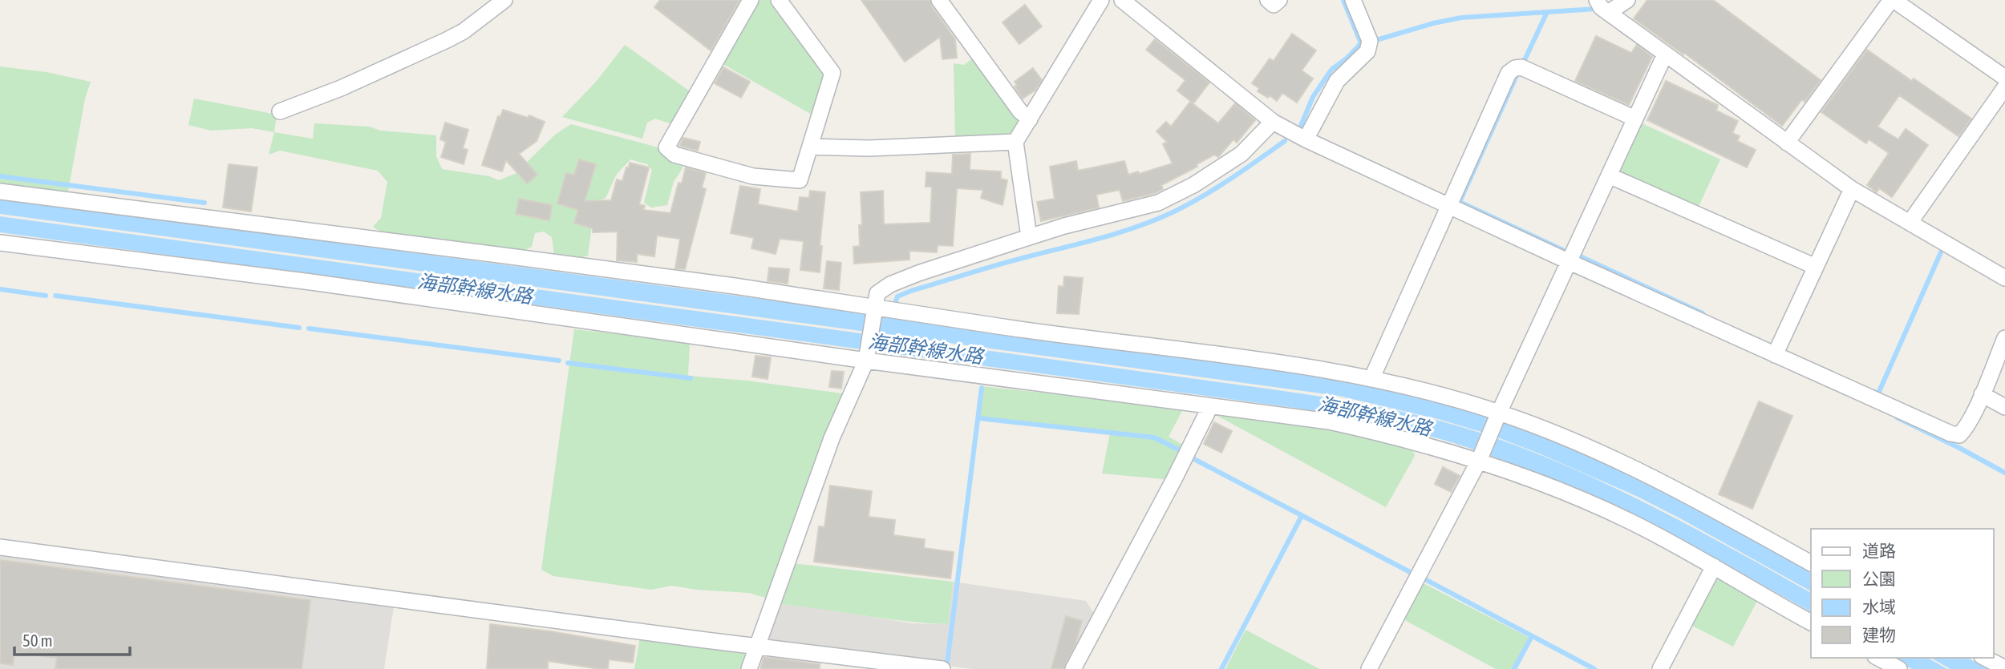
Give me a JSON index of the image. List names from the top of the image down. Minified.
{"water":["海部幹線水路"],"legend":["道路","公園","水域","建物"],"scale_bar":"50 m"}
